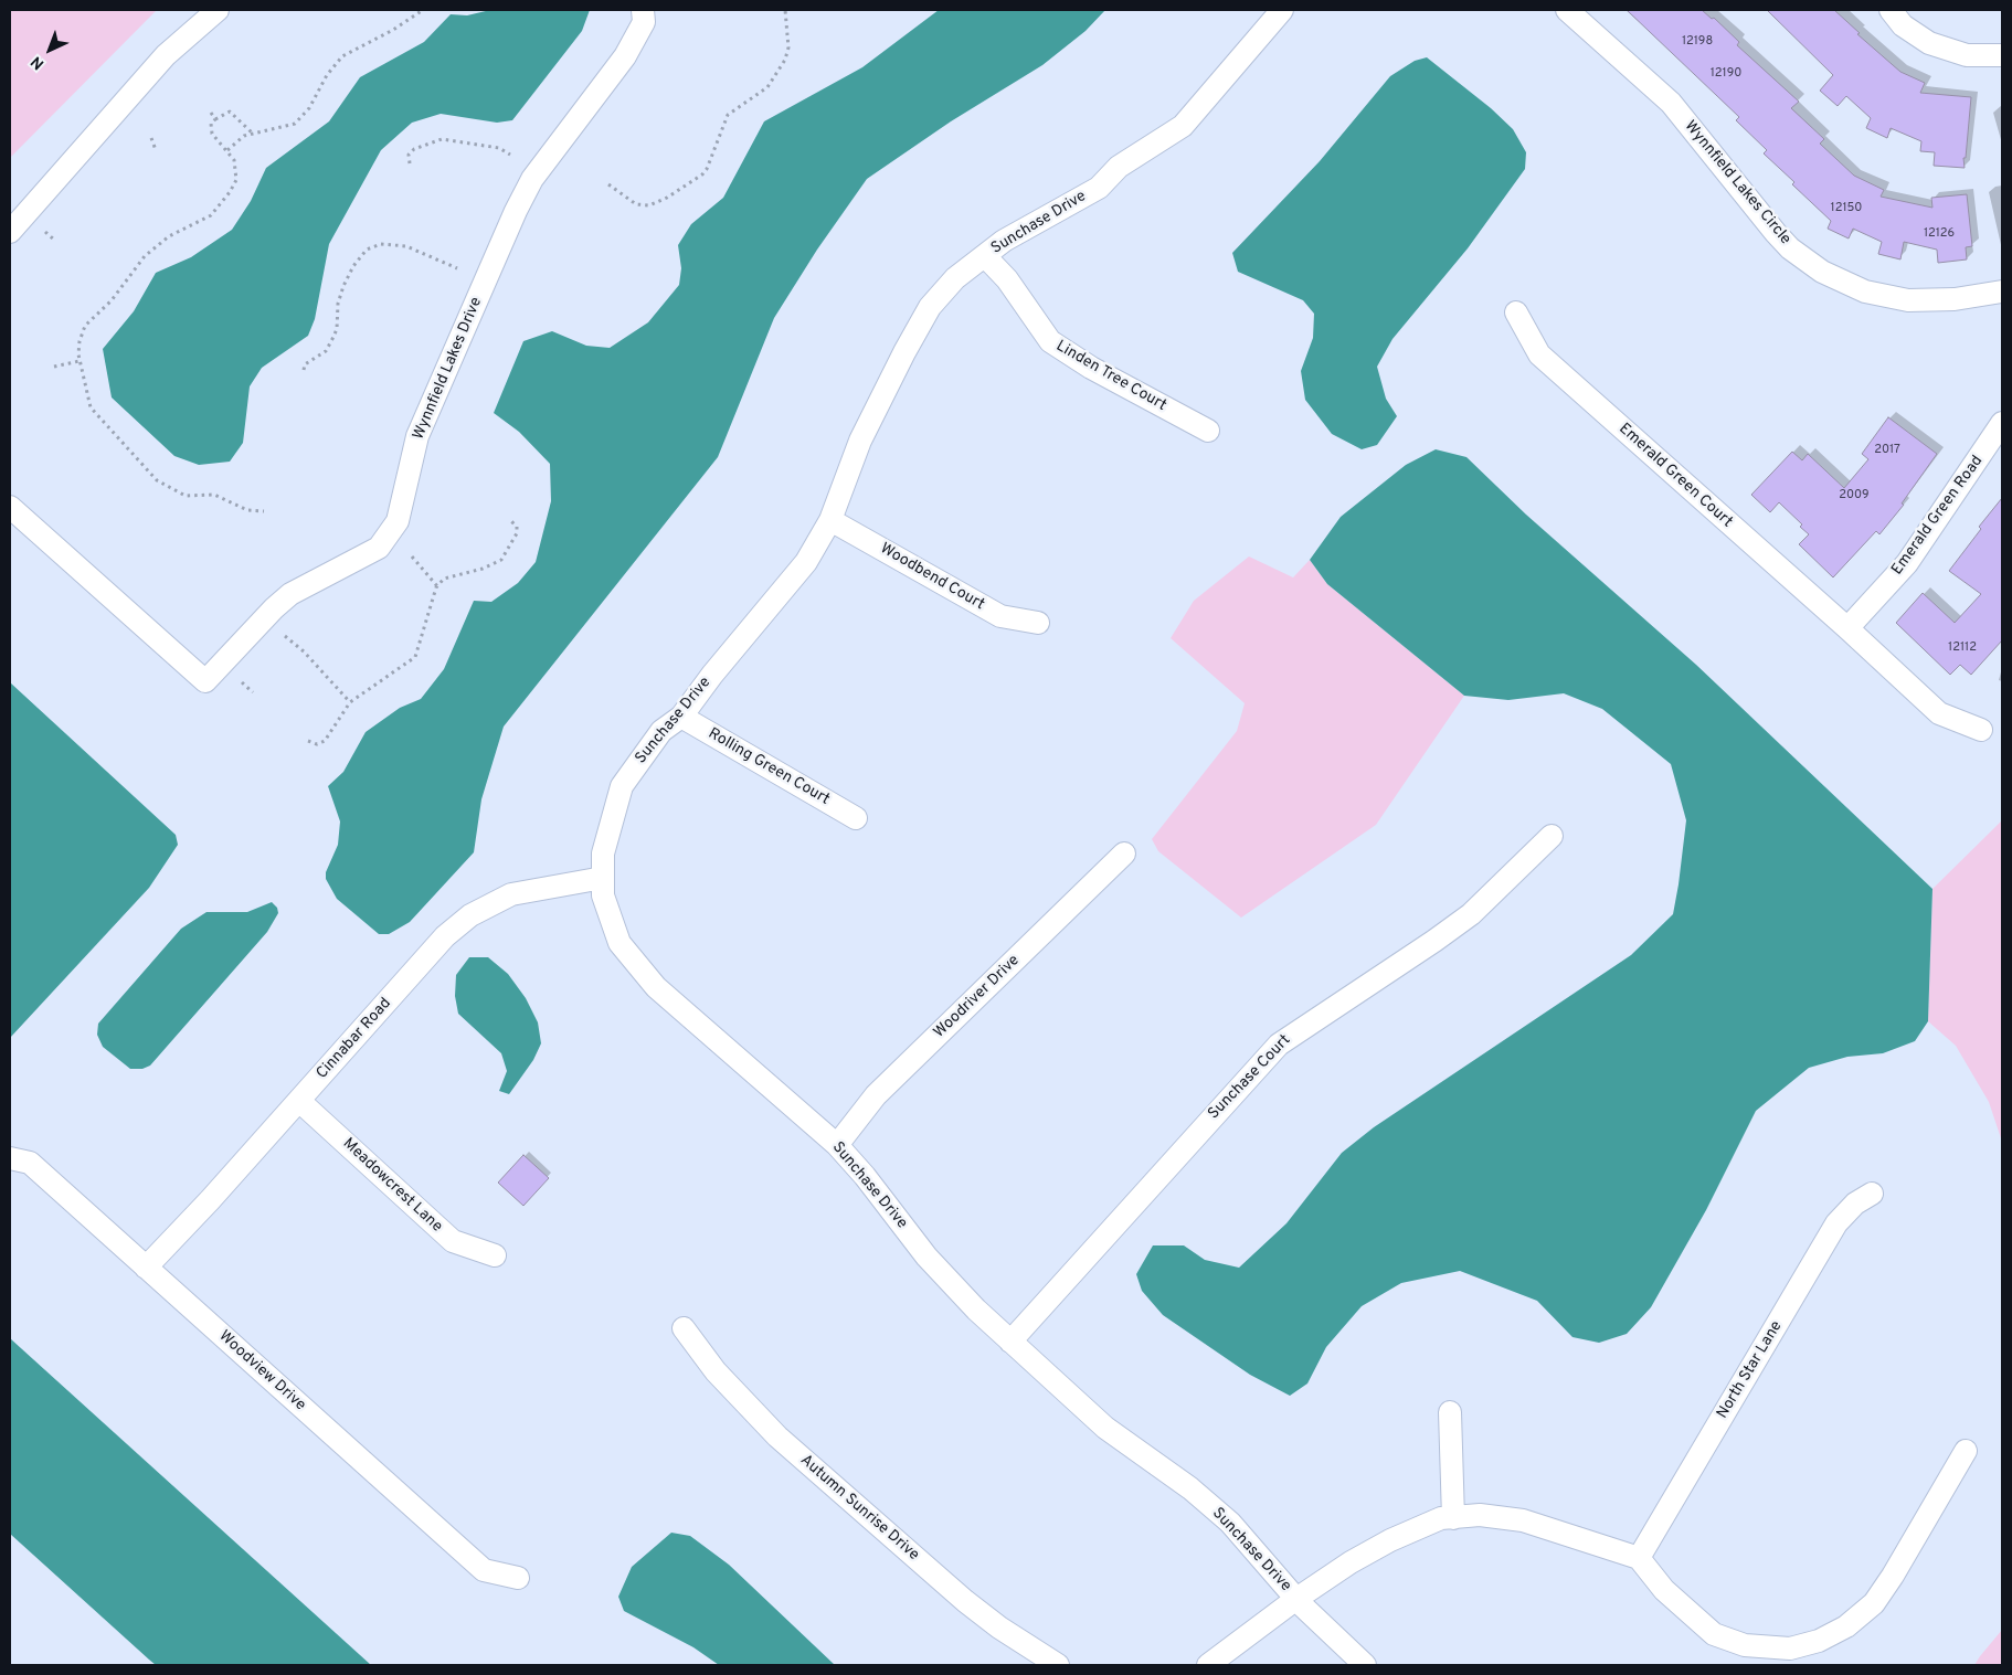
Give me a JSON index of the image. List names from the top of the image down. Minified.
{"streets":{"street":["Wynnfield Lakes Circle","Sunchase Drive","Wynnfield Lakes Drive","Linden Tree Court","Emerald Green Court","Emerald Green Road","Woodbend Court","Rolling Green Court","Woodriver Drive","Cinnabar Road","Sunchase Court","Meadowcrest Lane","North Star Lane","Woodview Drive","Autumn Sunrise Drive"]},"crossings":[["Sunchase Drive","Linden Tree Court"],["Sunchase Drive","Woodbend Court"],["Sunchase Drive","Rolling Green Court"],["Sunchase Drive","Woodriver Drive"],["Sunchase Drive","Cinnabar Road"],["Sunchase Drive","Sunchase Court"],["Emerald Green Court","Emerald Green Road"],["Cinnabar Road","Meadowcrest Lane"],["Cinnabar Road","Woodview Drive"]],"house_numbers":["12198","12190","12150","12126","2017","2009","12112"],"north":"bottom left"}
